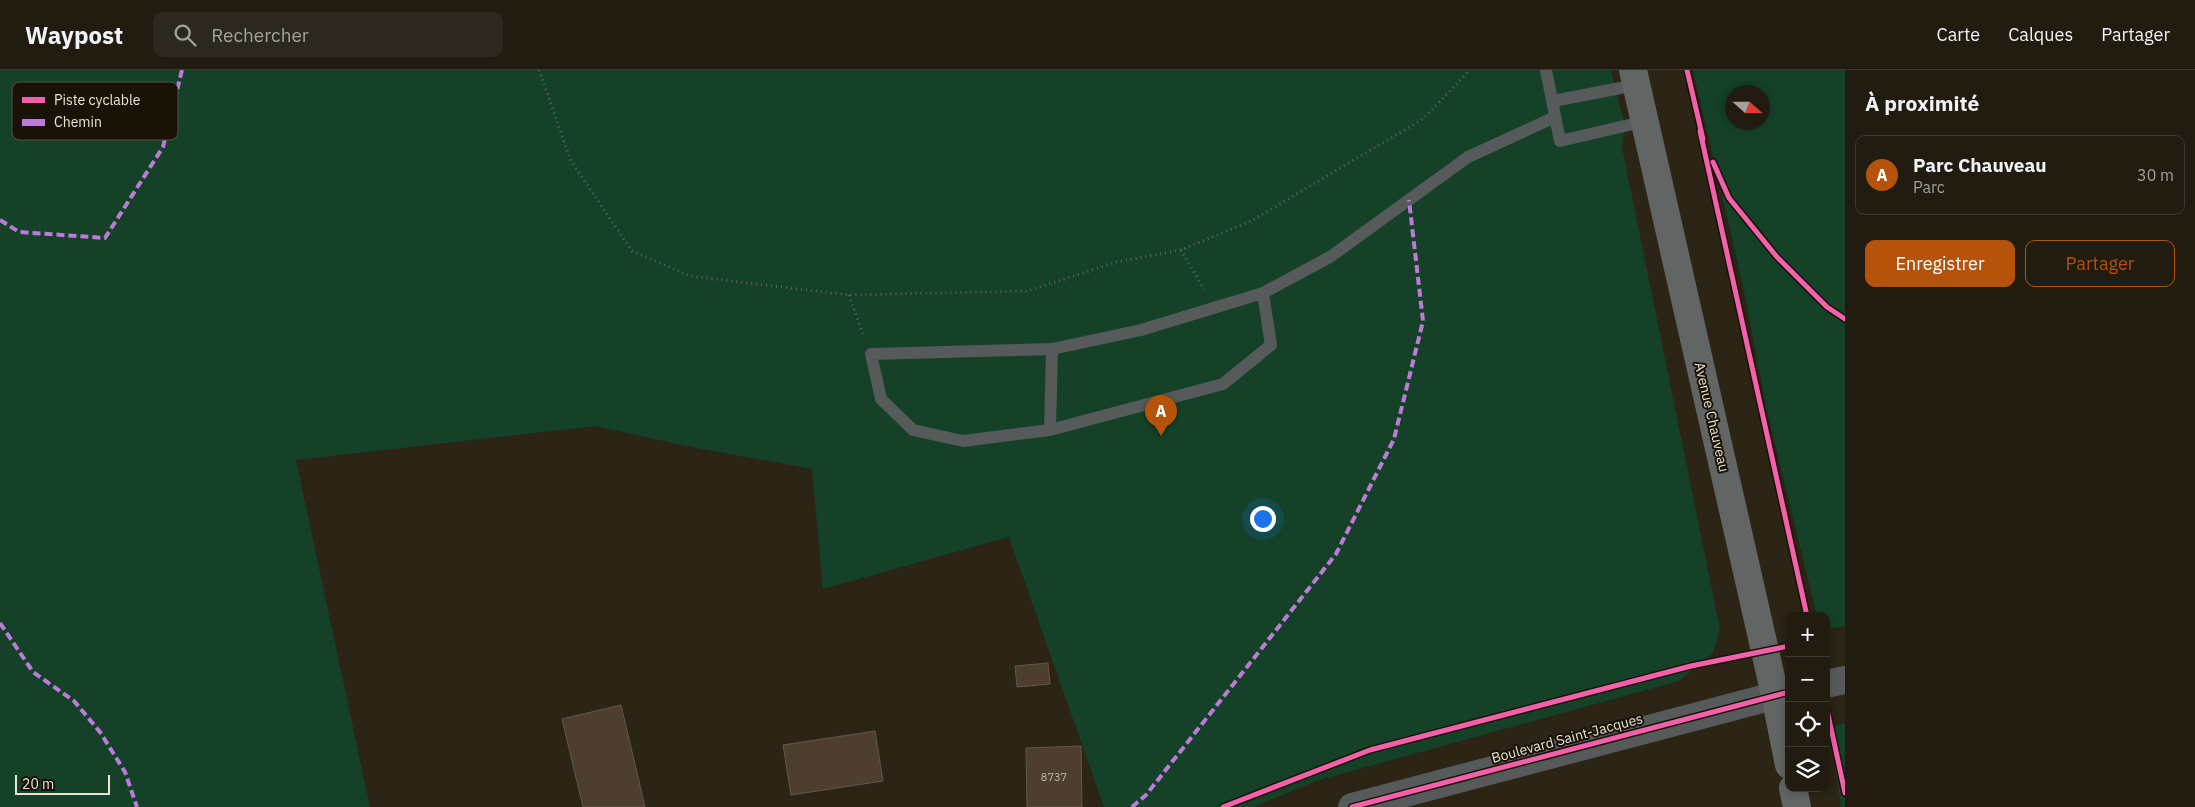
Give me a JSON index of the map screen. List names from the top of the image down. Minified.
{"streets":{"main road":["Avenue Chauveau"],"street":["Boulevard Saint-Jacques"]},"crossings":[["Avenue Chauveau","Boulevard Saint-Jacques"]],"house_numbers":["8737"],"legend":["Piste cyclable","Chemin"],"scale_bar":"20 m","north":"right","page":{"header":"Waypost","search":"Rechercher","nav":["Carte","Calques","Partager"],"heading":"À proximité","list":[{"mark":"A","name":"Parc Chauveau","note":"Parc","value":"30 m"}],"buttons":["Enregistrer","Partager"],"pins":"A","map_buttons":["+","−"],"scale":"20 m"}}
